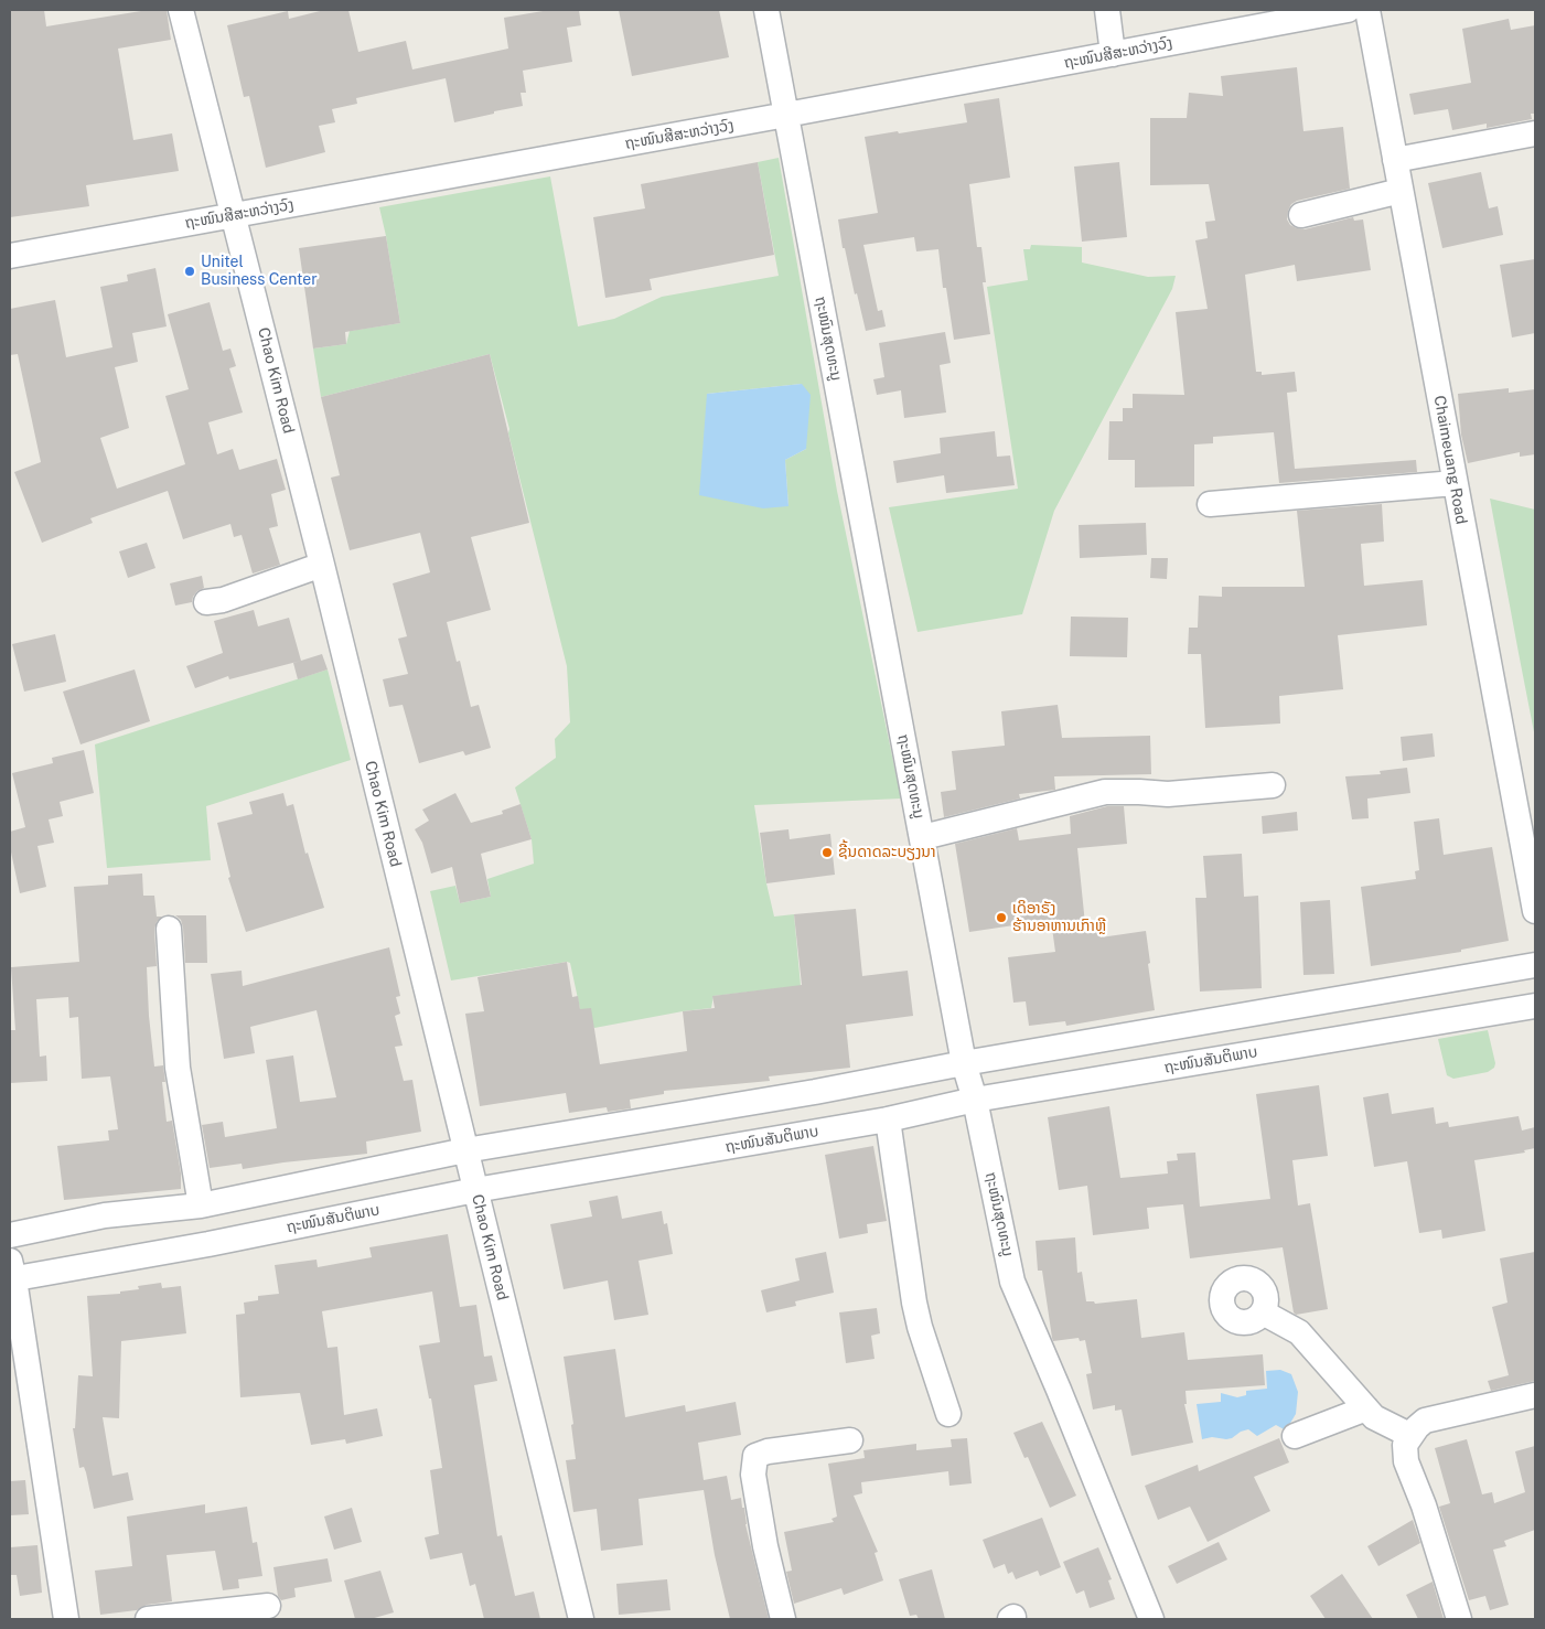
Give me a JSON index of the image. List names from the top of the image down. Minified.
{"streets":{"street":["ຖະໜົນສີສະຫວ່າງວົງ","ຖະໜົນສຸດທະນູ","Chao Kim Road","Chaimeuang Road","ຖະໜົນສັນຕິພາບ"]},"crossings":[["ຖະໜົນສີສະຫວ່າງວົງ","ຖະໜົນສຸດທະນູ"],["ຖະໜົນສີສະຫວ່າງວົງ","Chao Kim Road"],["ຖະໜົນສຸດທະນູ","ຖະໜົນສັນຕິພາບ"],["Chao Kim Road","ຖະໜົນສັນຕິພາບ"]],"places":["Unitel Business Center","ຊີ້ນດາດລະບຽງນາ","ເດິອາຣັງ ຮ້ານອາຫານເກົາຫຼີ"]}
